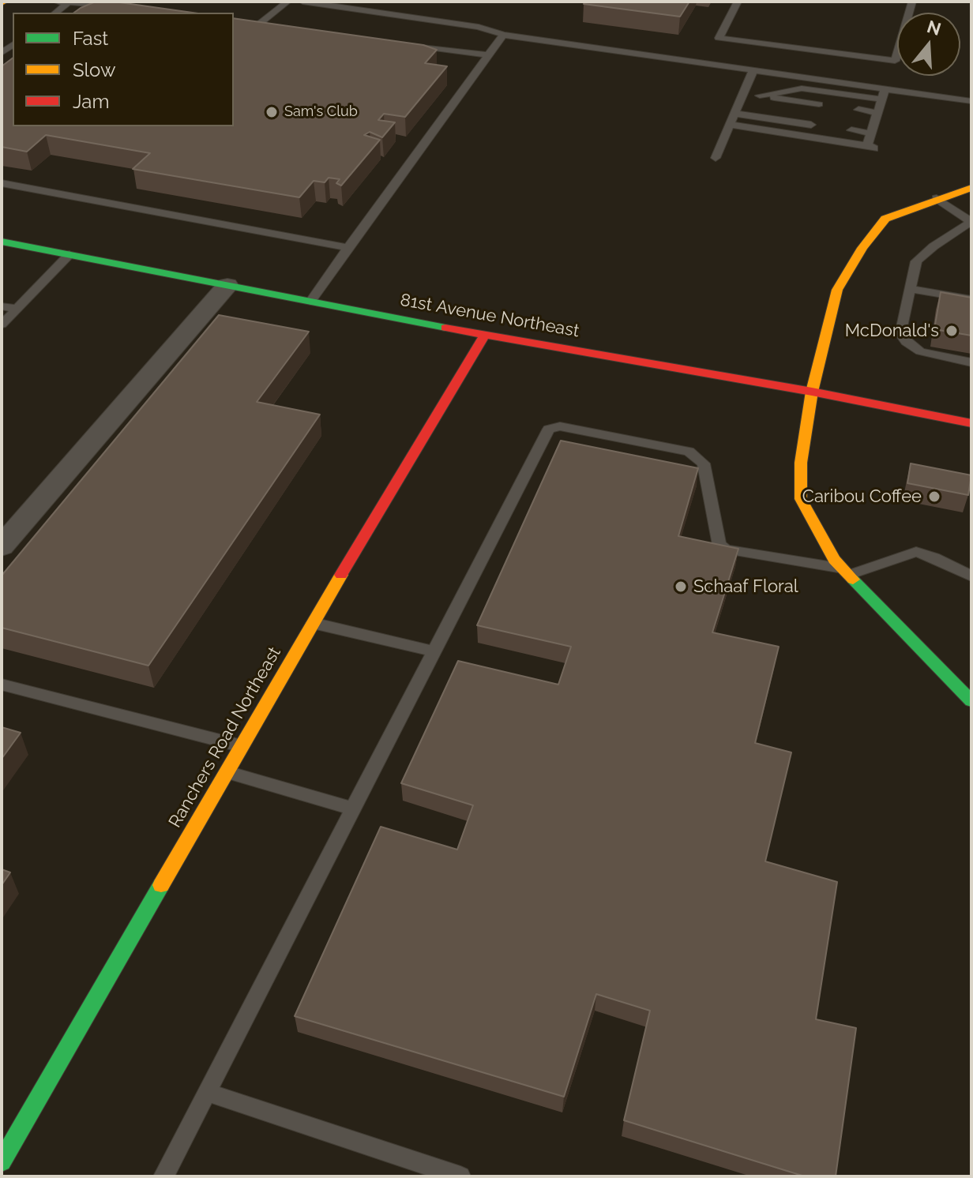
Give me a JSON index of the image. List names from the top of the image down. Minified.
{"streets":{"street":["81st Avenue Northeast","Ranchers Road Northeast"]},"crossings":[["81st Avenue Northeast","Ranchers Road Northeast"]],"places":["Sam's Club","McDonald's","Caribou Coffee","Schaaf Floral"],"legend":["Fast","Slow","Jam"],"north":"top"}
